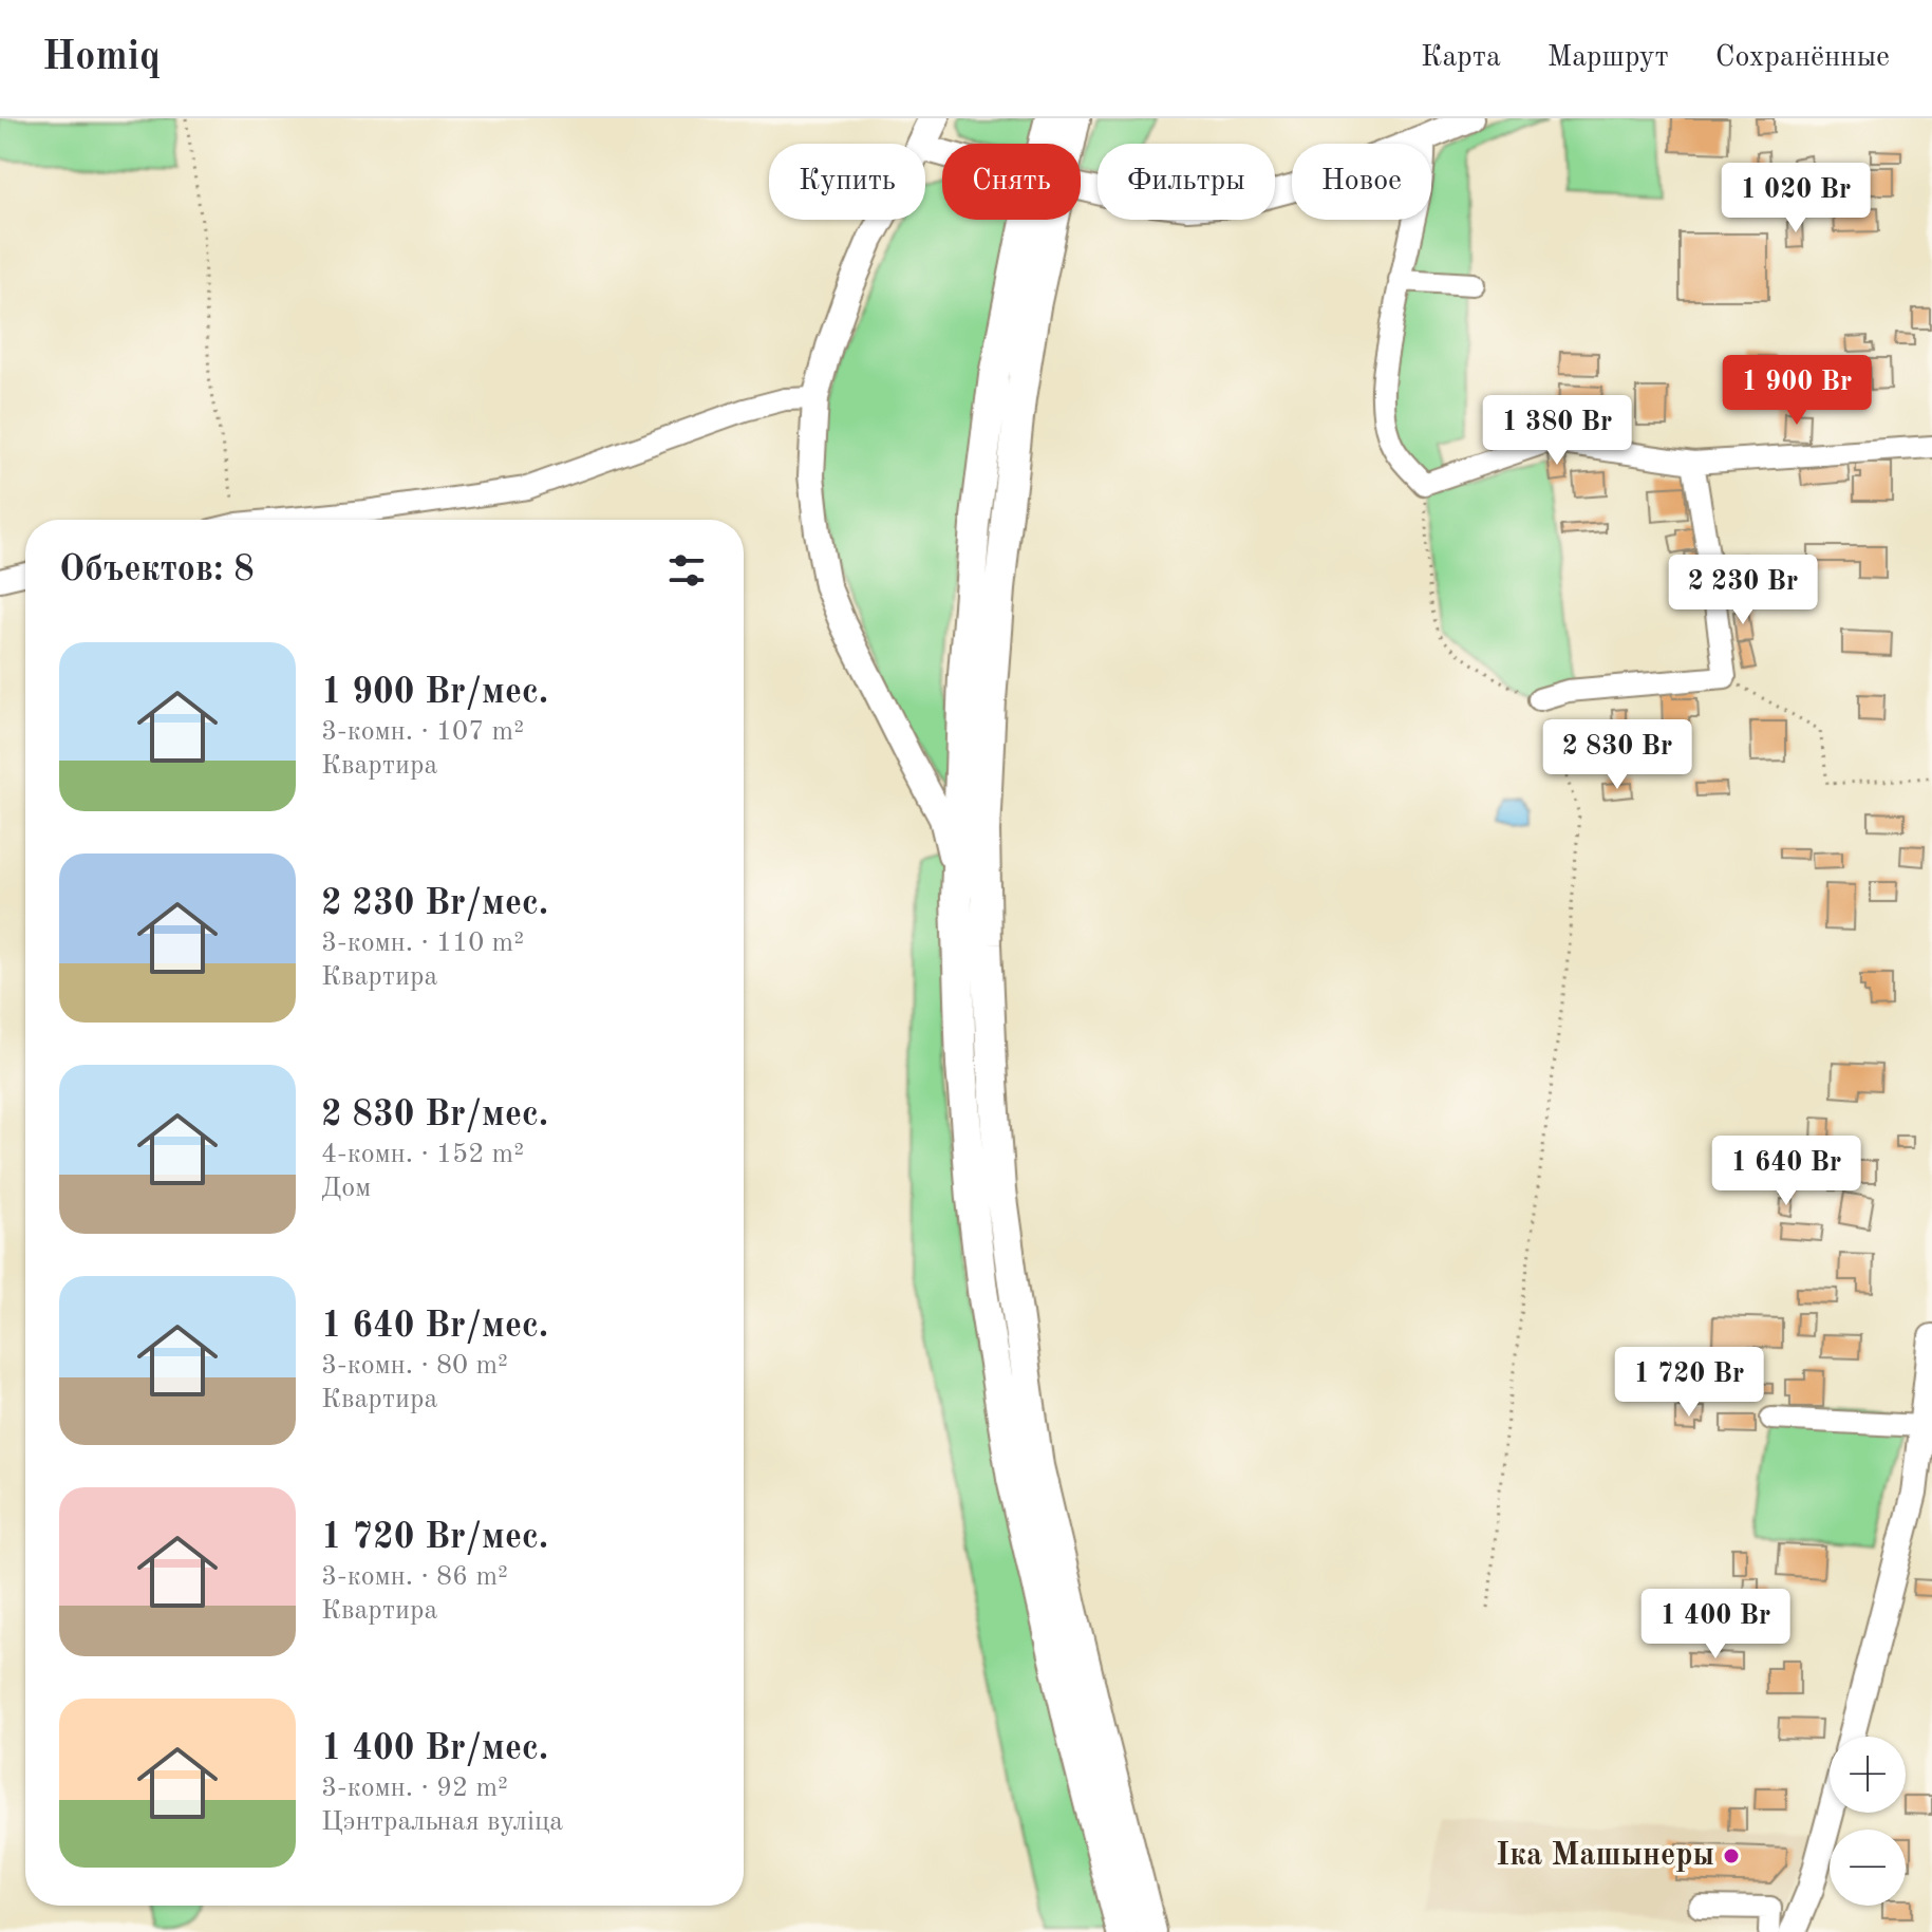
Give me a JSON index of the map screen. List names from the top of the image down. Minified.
{"places":["Іка Машынеры"],"page":{"header":"Homiq","nav":["Карта","Маршрут","Сохранённые"],"chip":["Купить","Снять","Фильтры","Новое"],"price":["1 020 Br","1 900 Br","1 380 Br","2 230 Br","2 830 Br","1 640 Br","1 720 Br","1 400 Br"],"heading":"Объектов: 8","list":[{"name":"1 900 Br/мес.","note":"3-комн. · 107 m² · Квартира"},{"name":"2 230 Br/мес.","note":"3-комн. · 110 m² · Квартира"},{"name":"2 830 Br/мес.","note":"4-комн. · 152 m² · Дом"},{"name":"1 640 Br/мес.","note":"3-комн. · 80 m² · Квартира"},{"name":"1 720 Br/мес.","note":"3-комн. · 86 m² · Квартира"},{"name":"1 400 Br/мес.","note":"3-комн. · 92 m² · Цэнтральная вуліца"}],"map_buttons":["+","−"]}}
